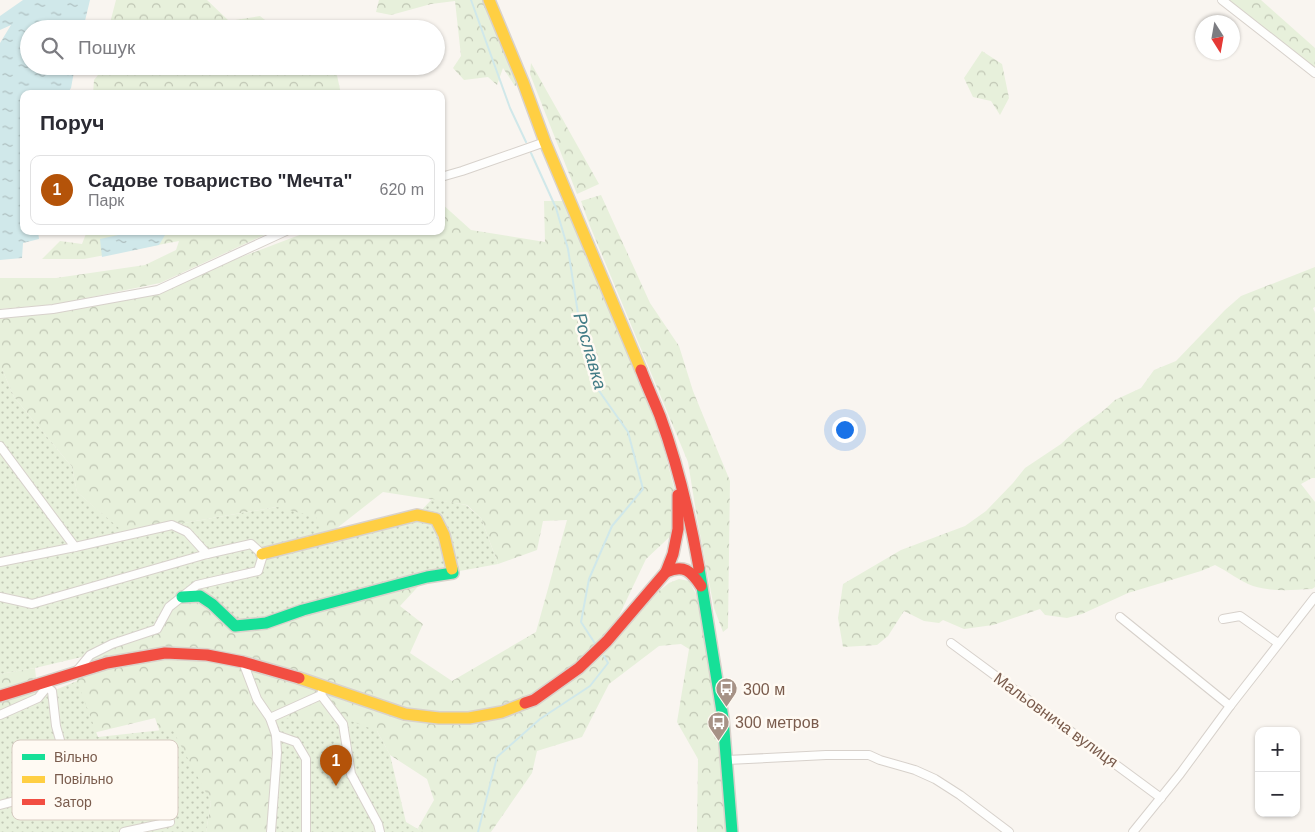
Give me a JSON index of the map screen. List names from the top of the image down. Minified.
{"streets":{"street":["Мальовнича вулиця"]},"water":["Рославка"],"places":{"bus stop":["300 м","300 метров"]},"legend":["Вільно","Повільно","Затор"],"north":"bottom","page":{"search":"Пошук","heading":"Поруч","list":[{"mark":"1","name":"Садове товариство \"Мечта\"","note":"Парк","value":"620 m"}],"map_buttons":["+","−"],"pins":"1"}}
